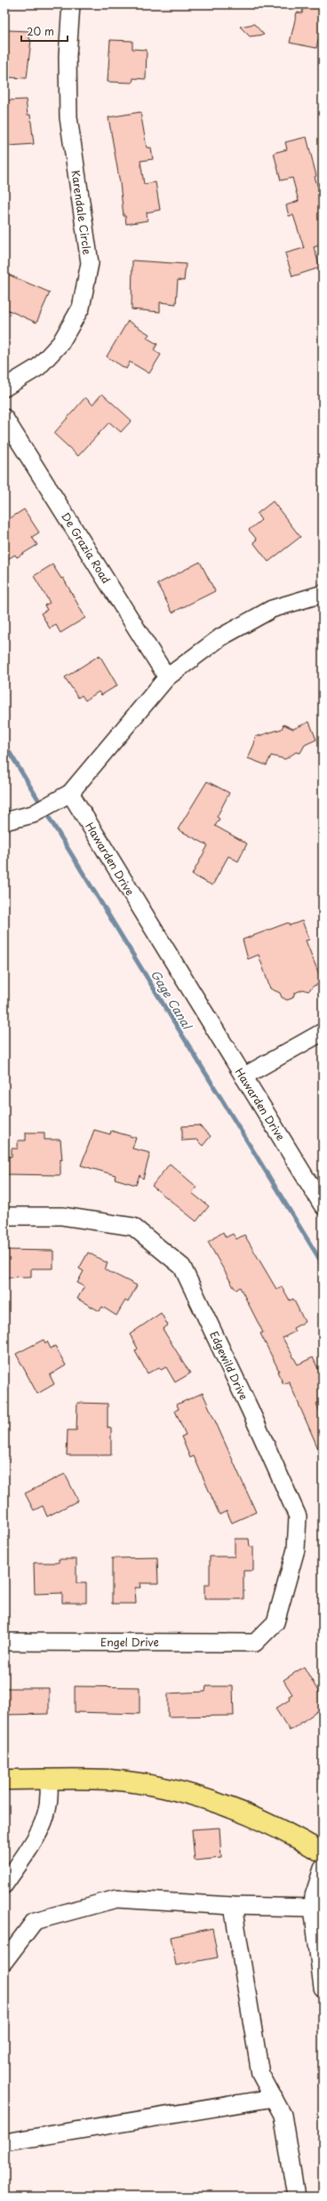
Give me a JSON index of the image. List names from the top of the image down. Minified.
{"streets":{"street":["Karendale Circle","De Grazia Road","Hawarden Drive","Edgewild Drive","Engel Drive"]},"crossings":[["Edgewild Drive","Engel Drive"]],"water":["Gage Canal"],"scale_bar":"20 m"}
